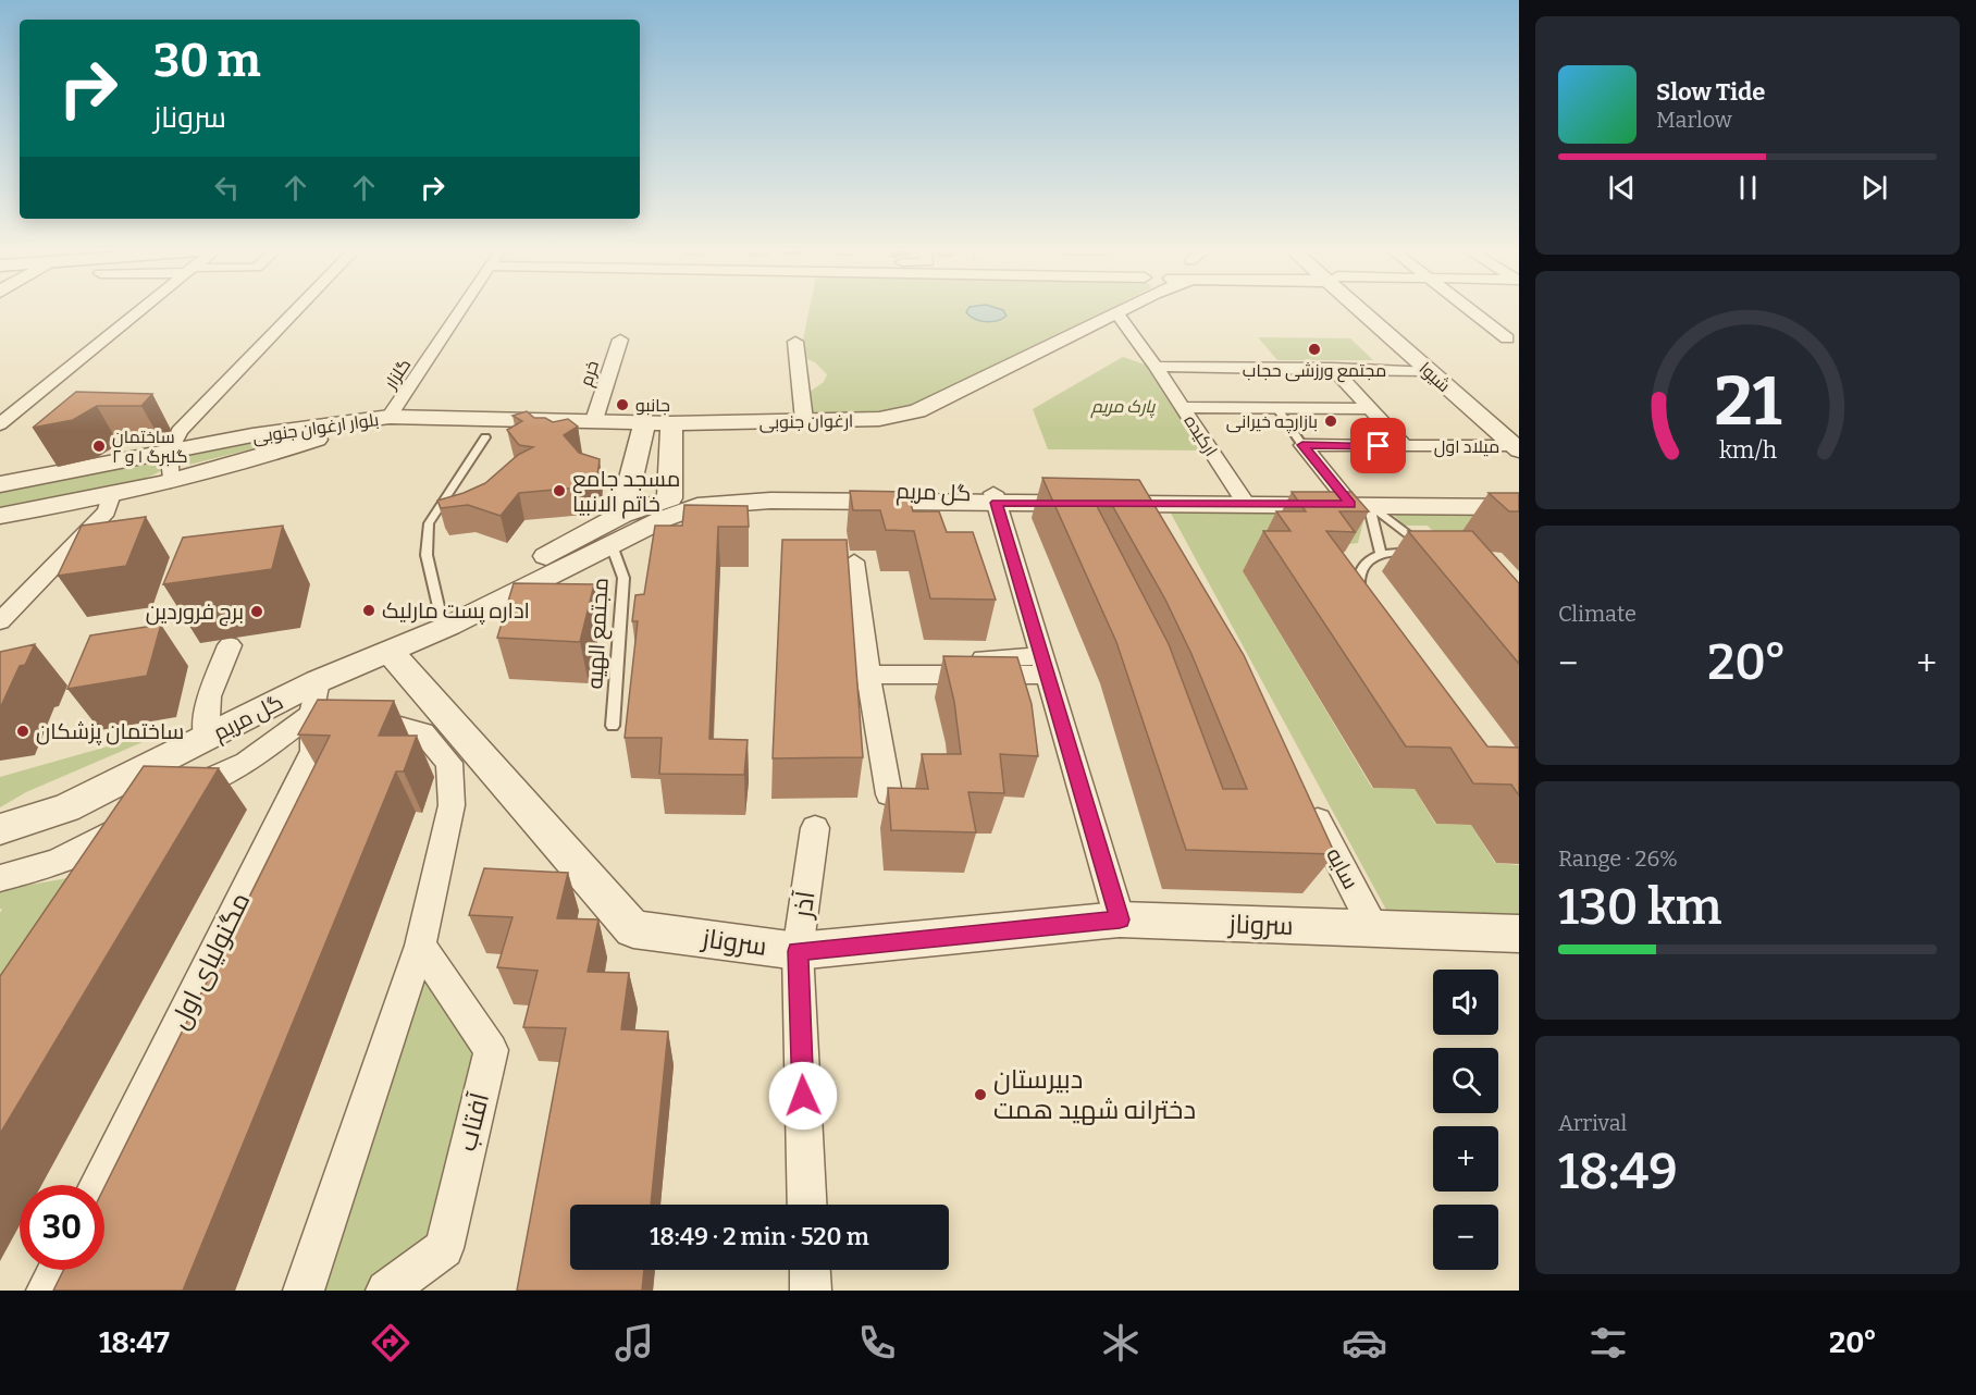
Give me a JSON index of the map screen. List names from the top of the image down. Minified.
{"streets":{"street":["گلزار","خرم","شیوا","ارغوان جنوبی","بلوار ارغوان جنوبی","ارکیده","میلاد اول","گل مریم","سایه","آذر","سروناز","مگنولیای اول","آفتاب"],"lane":["مجتمع الهیه"]},"crossings":[["گلزار","ارغوان جنوبی"],["گلزار","بلوار ارغوان جنوبی"],["خرم","ارغوان جنوبی"],["شیوا","میلاد اول"],["ارغوان جنوبی","بلوار ارغوان جنوبی"],["ارغوان جنوبی","ارکیده"],["ارکیده","گل مریم"],["گل مریم","مجتمع الهیه"],["گل مریم","سروناز"],["گل مریم","مگنولیای اول"],["سایه","سروناز"],["آذر","سروناز"]],"parks":["پارک مریم"],"places":["مجتمع ورزشی حجاب","جانبو","بازارچه خیرانی","ساختمان گلبرگ ۱ و ۲","مسجد جامع خاتم الانبیا","اداره پست مارلیک","برج فروردین","ساختمان پزشکان","دبیرستان دخترانه شهید همت"],"page":{"turn":["30 m","سروناز"],"song":["Slow Tide","Marlow"],"tile":["Climate",["Range · 26%","130 km"],["Arrival","18:49"]],"heat":["−","20°","+"],"map_buttons":["+","−"],"limit":"30","trip":"18:49 · 2 min · 520 m","tabs":["18:47","20°"],"gauge":["21","km/h"]}}
